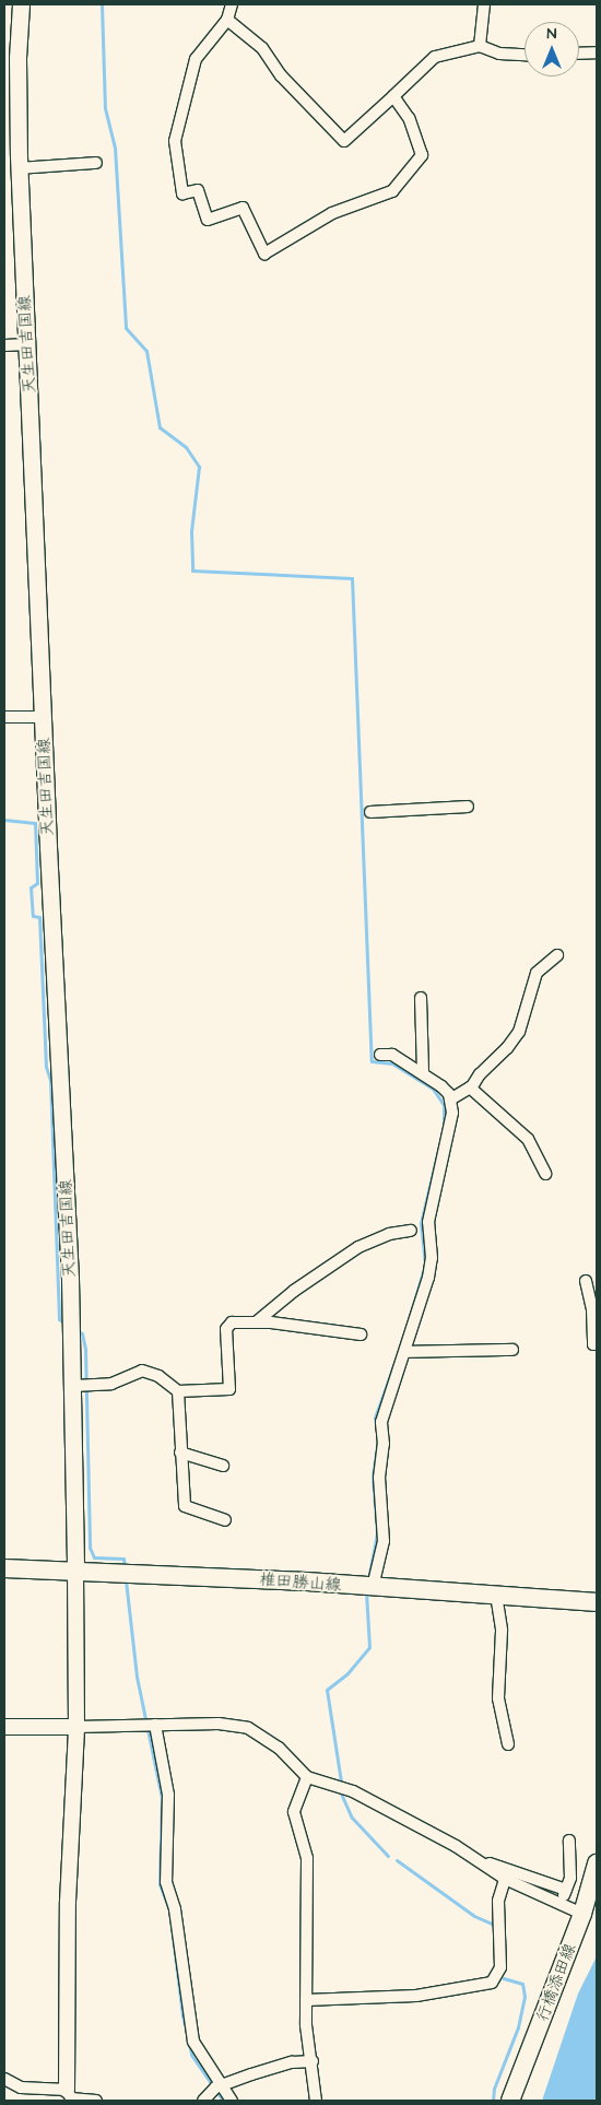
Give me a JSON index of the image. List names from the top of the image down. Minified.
{"streets":{"main road":["天生田吉国線","椎田勝山線","行橋添田線"]},"crossings":[["天生田吉国線","椎田勝山線"]],"north":"top"}
